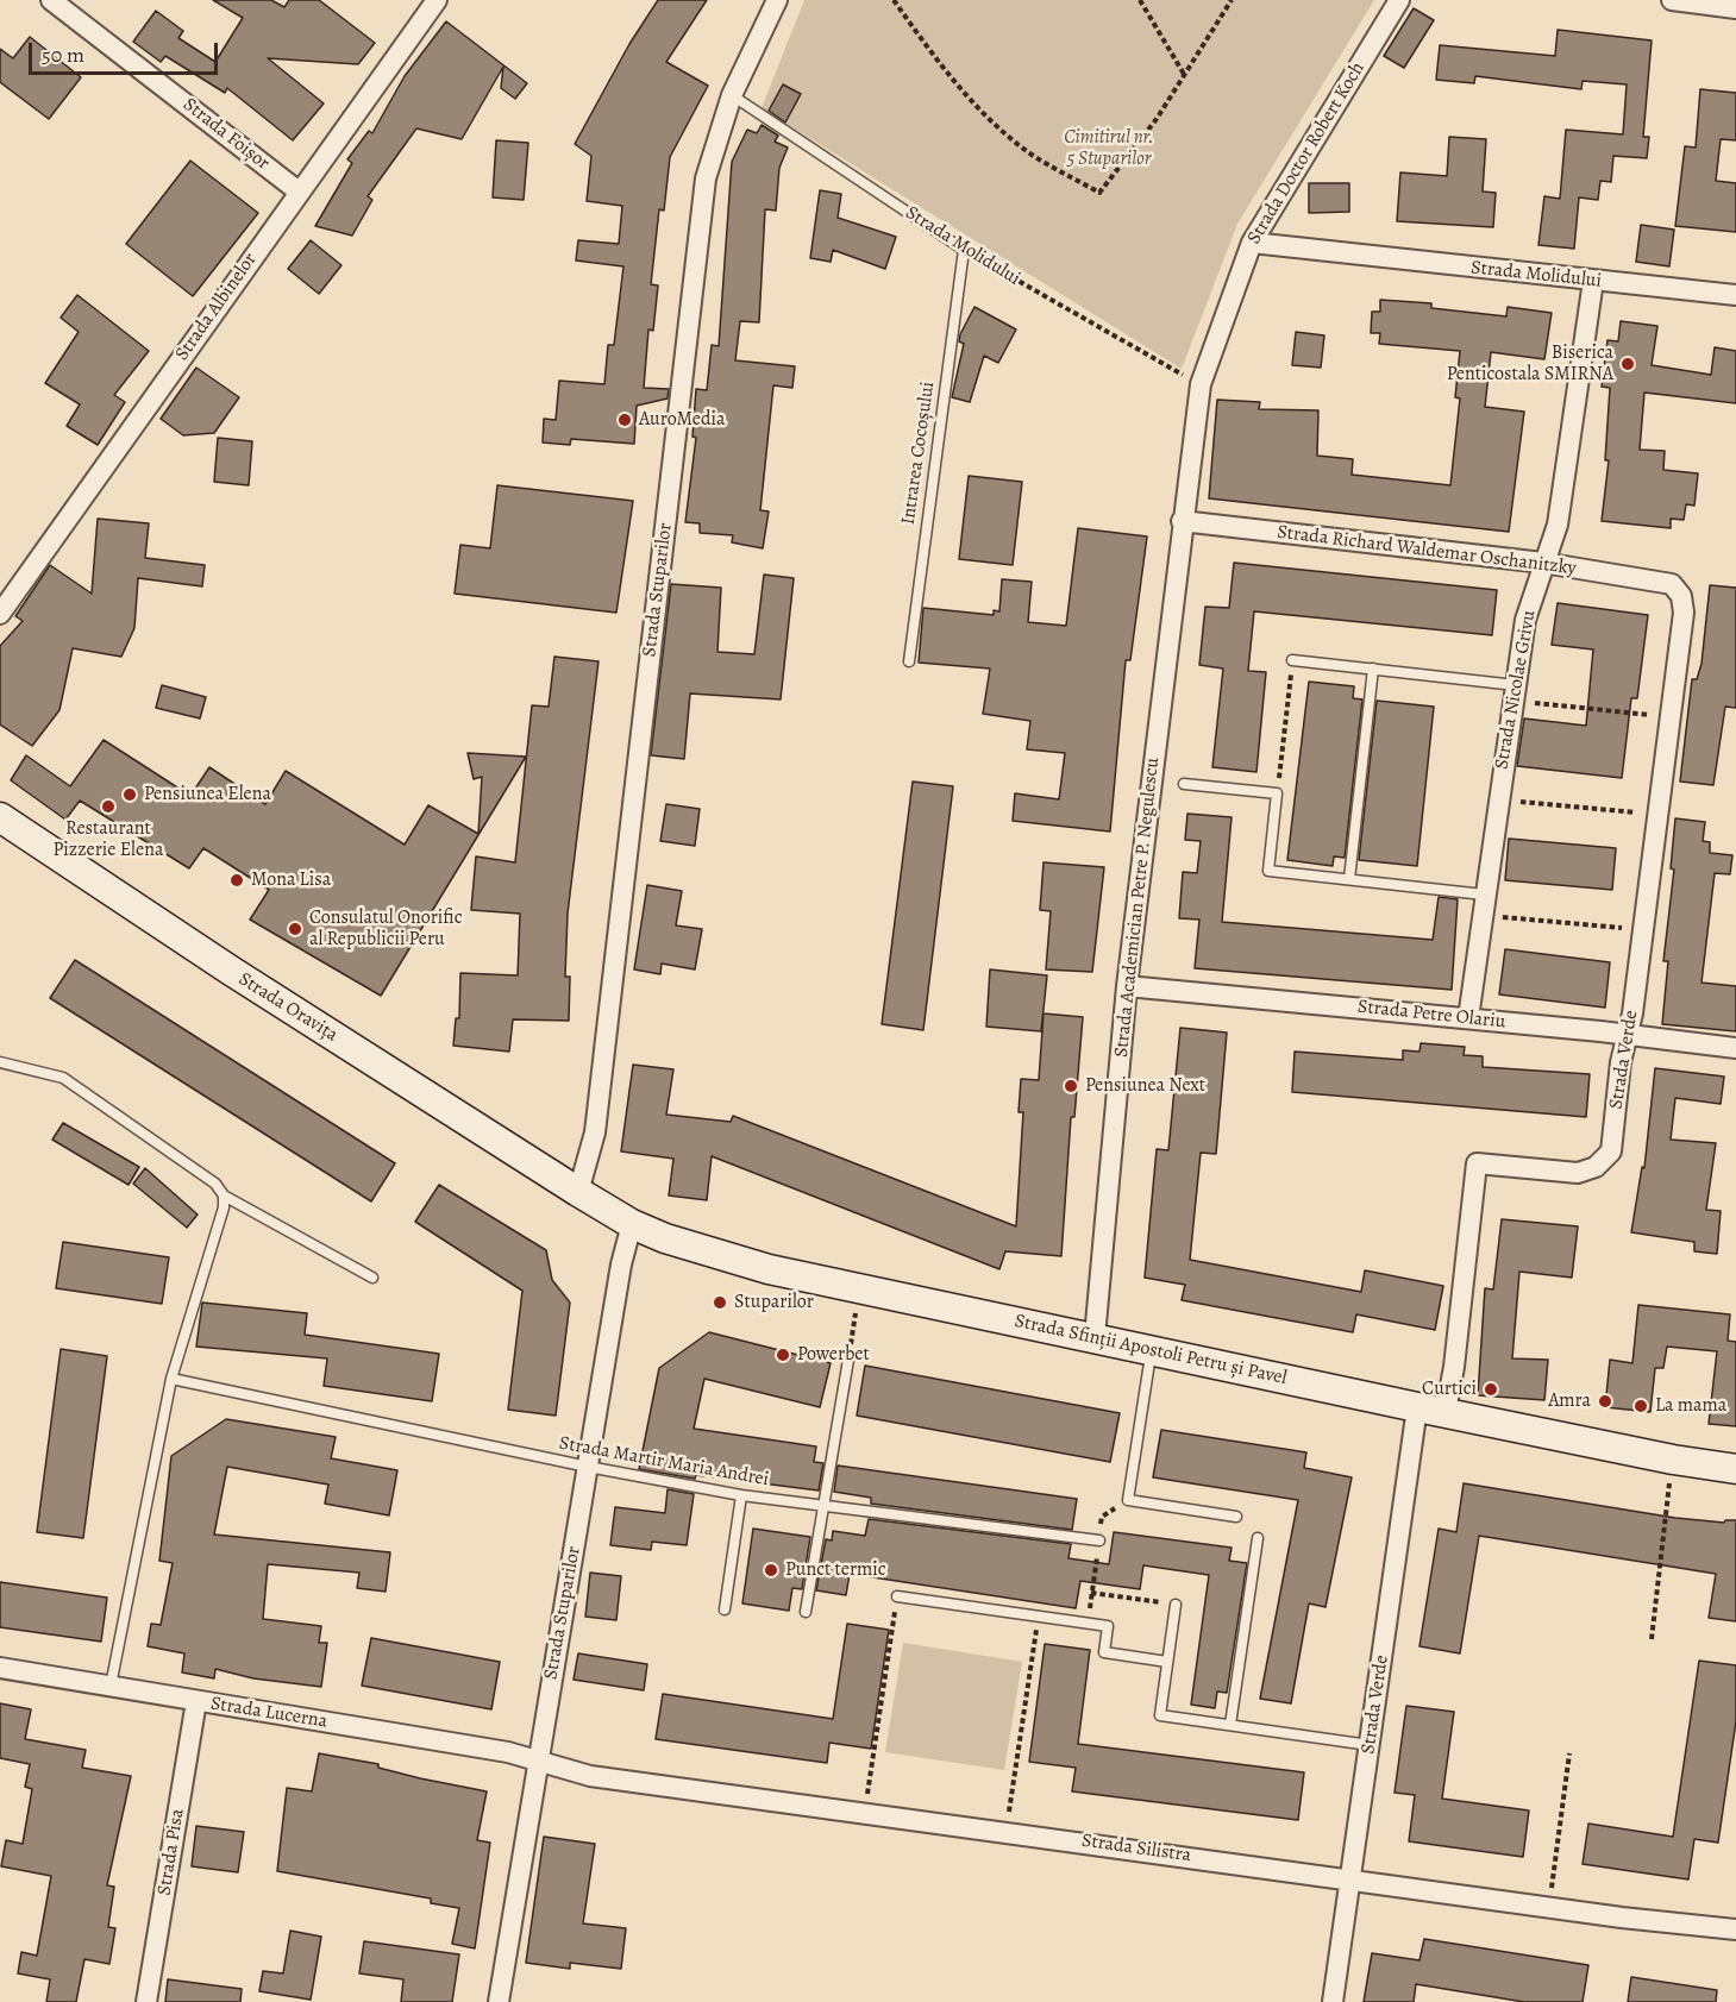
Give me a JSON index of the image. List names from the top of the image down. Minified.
{"streets":{"main road":["Strada Oravița","Strada Sfinții Apostoli Petru și Pavel"],"street":["Strada Foișor","Strada Doctor Robert Koch","Strada Molidului","Strada Albinelor","Strada Richard Waldemar Oschanitzky","Strada Stuparilor","Strada Nicolae Grivu","Strada Academician Petre P. Negulescu","Strada Petre Olariu","Strada Verde","Strada Lucerna","Strada Silistra","Strada Pisa"],"lane":["Intrarea Cocoșului","Strada Martir Maria Andrei"]},"crossings":[["Strada Foișor","Strada Albinelor"],["Strada Doctor Robert Koch","Strada Molidului"],["Strada Doctor Robert Koch","Strada Richard Waldemar Oschanitzky"],["Strada Doctor Robert Koch","Strada Academician Petre P. Negulescu"],["Strada Molidului","Intrarea Cocoșului"],["Strada Molidului","Strada Stuparilor"],["Strada Molidului","Strada Nicolae Grivu"],["Strada Richard Waldemar Oschanitzky","Strada Nicolae Grivu"],["Strada Richard Waldemar Oschanitzky","Strada Academician Petre P. Negulescu"],["Strada Richard Waldemar Oschanitzky","Strada Verde"],["Strada Stuparilor","Strada Oravița"],["Strada Stuparilor","Strada Sfinții Apostoli Petru și Pavel"],["Strada Stuparilor","Strada Martir Maria Andrei"],["Strada Stuparilor","Strada Lucerna"],["Strada Stuparilor","Strada Silistra"],["Strada Nicolae Grivu","Strada Petre Olariu"],["Strada Academician Petre P. Negulescu","Strada Petre Olariu"],["Strada Academician Petre P. Negulescu","Strada Sfinții Apostoli Petru și Pavel"],["Strada Oravița","Strada Sfinții Apostoli Petru și Pavel"],["Strada Petre Olariu","Strada Verde"],["Strada Verde","Strada Sfinții Apostoli Petru și Pavel"],["Strada Verde","Strada Silistra"],["Strada Lucerna","Strada Silistra"],["Strada Lucerna","Strada Pisa"]],"parks":["Cimitirul nr. 5 Stuparilor"],"places":["Biserica Penticostala SMIRNA","AuroMedia","Pensiunea Elena","Restaurant Pizzerie Elena","Mona Lisa","Consulatul Onorific al Republicii Peru","Pensiunea Next","Stuparilor","Powerbet","Curtici","Amra","La mama","Punct termic"],"scale_bar":"50 m"}
